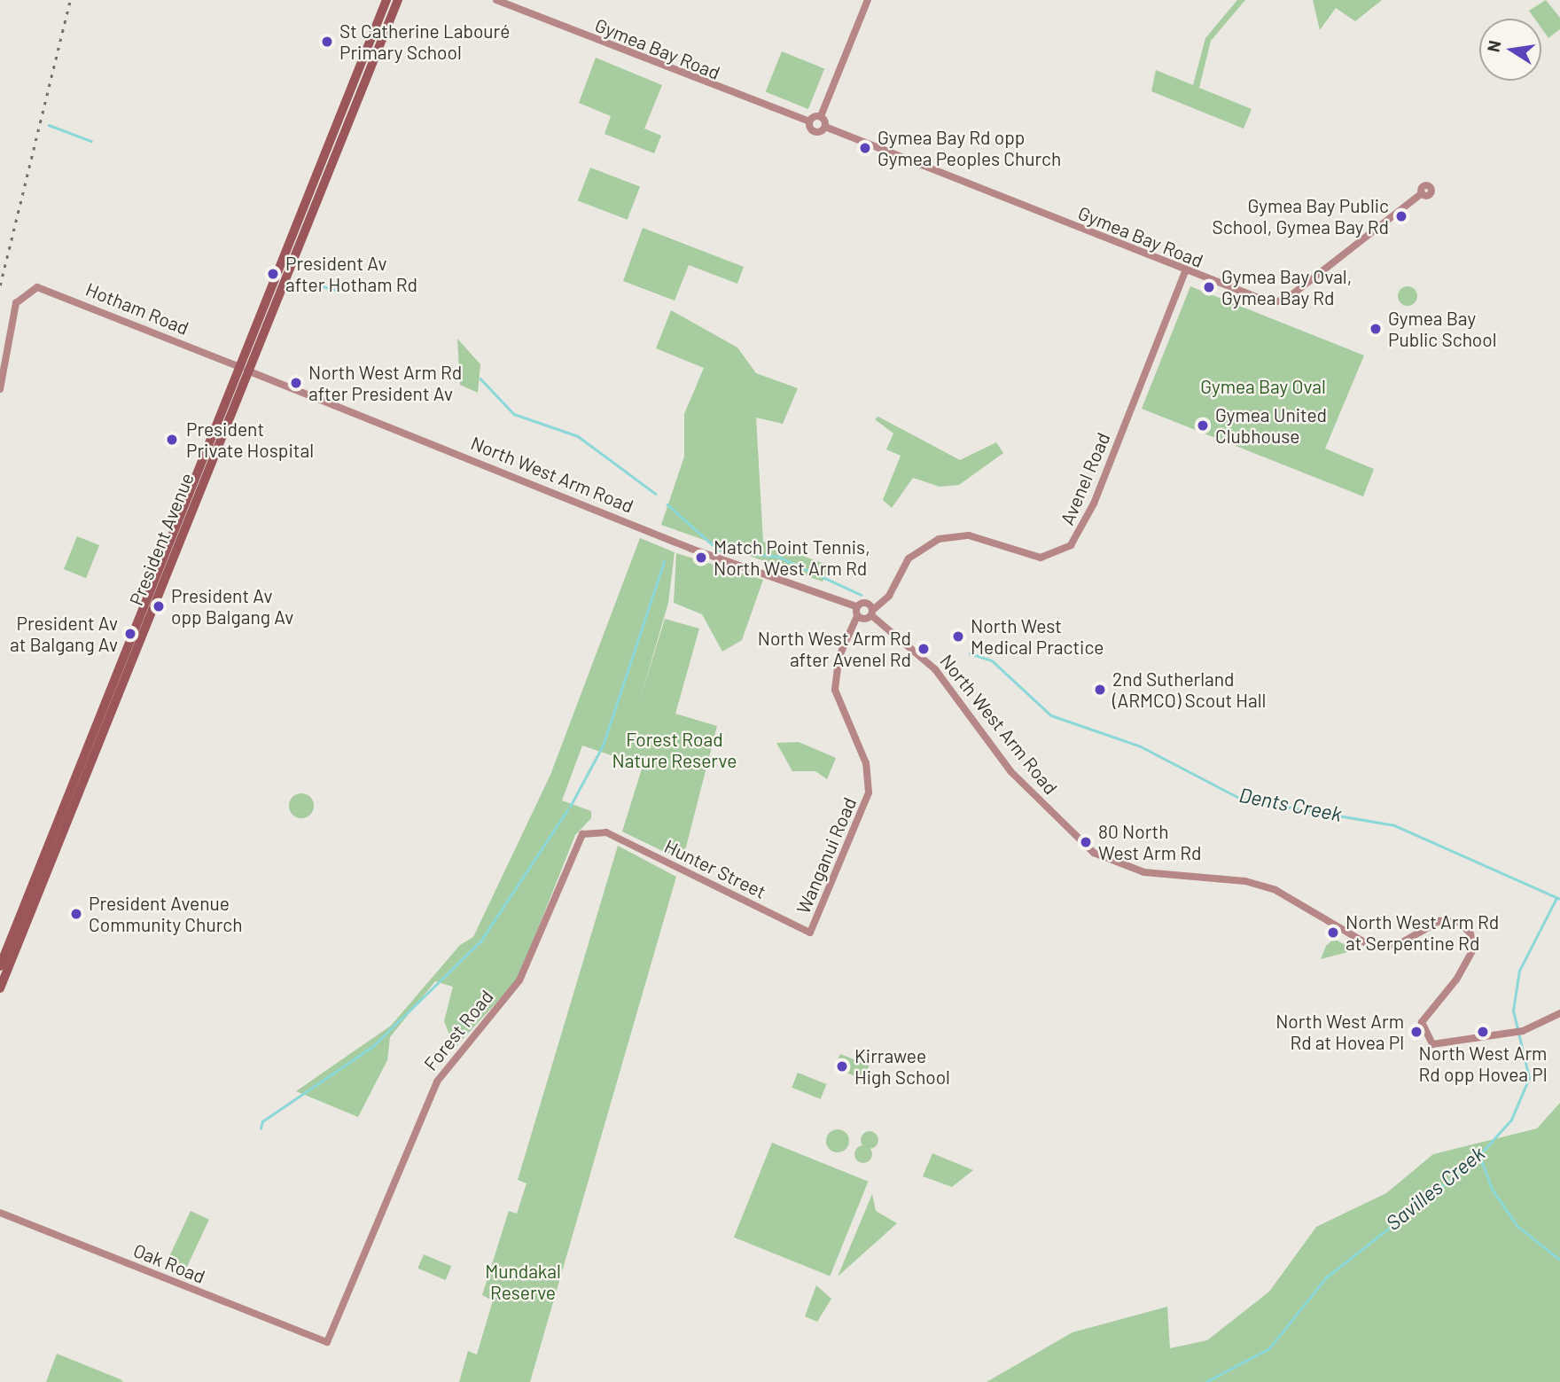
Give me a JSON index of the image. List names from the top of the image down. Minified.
{"streets":{"main road":["North West Arm Road","President Avenue"],"street":["Gymea Bay Road","Hotham Road","Avenel Road","Wanganui Road","Hunter Street","Forest Road","Oak Road"]},"crossings":[["Gymea Bay Road","Avenel Road"],["Hotham Road","North West Arm Road"],["Hotham Road","President Avenue"],["North West Arm Road","Avenel Road"],["North West Arm Road","President Avenue"],["Wanganui Road","Hunter Street"],["Hunter Street","Forest Road"],["Forest Road","Oak Road"]],"water":["Dents Creek","Savilles Creek"],"parks":["Gymea Bay Oval","Forest Road Nature Reserve","Mundakal Reserve"],"places":["St Catherine Labouré Primary School","Gymea Bay Rd opp Gymea Peoples Church","Gymea Bay Public School, Gymea Bay Rd","President Av after Hotham Rd","Gymea Bay Oval, Gymea Bay Rd","Gymea Bay Public School","North West Arm Rd after President Av","Gymea United Clubhouse","President Private Hospital","Match Point Tennis, North West Arm Rd","President Av opp Balgang Av","President Av at Balgang Av","North West Medical Practice","North West Arm Rd after Avenel Rd","2nd Sutherland (ARMCO) Scout Hall","80 North West Arm Rd","President Avenue Community Church","North West Arm Rd at Serpentine Rd","North West Arm Rd at Hovea Pl","North West Arm Rd opp Hovea Pl","Kirrawee High School"],"north":"left"}
